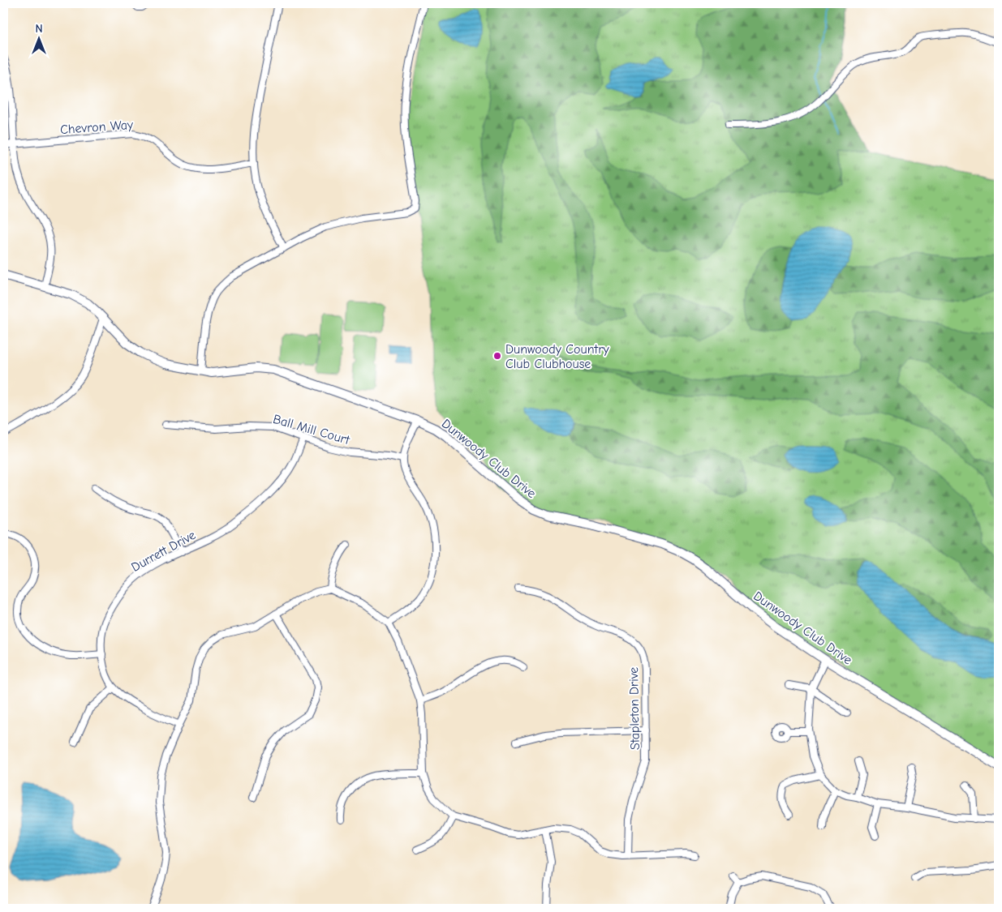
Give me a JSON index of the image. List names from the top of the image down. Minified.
{"streets":{"street":["Chevron Way","Ball Mill Court","Dunwoody Club Drive","Durrett Drive","Stapleton Drive"]},"crossings":[["Ball Mill Court","Durrett Drive"]],"places":["Dunwoody Country Club Clubhouse"],"north":"top"}
